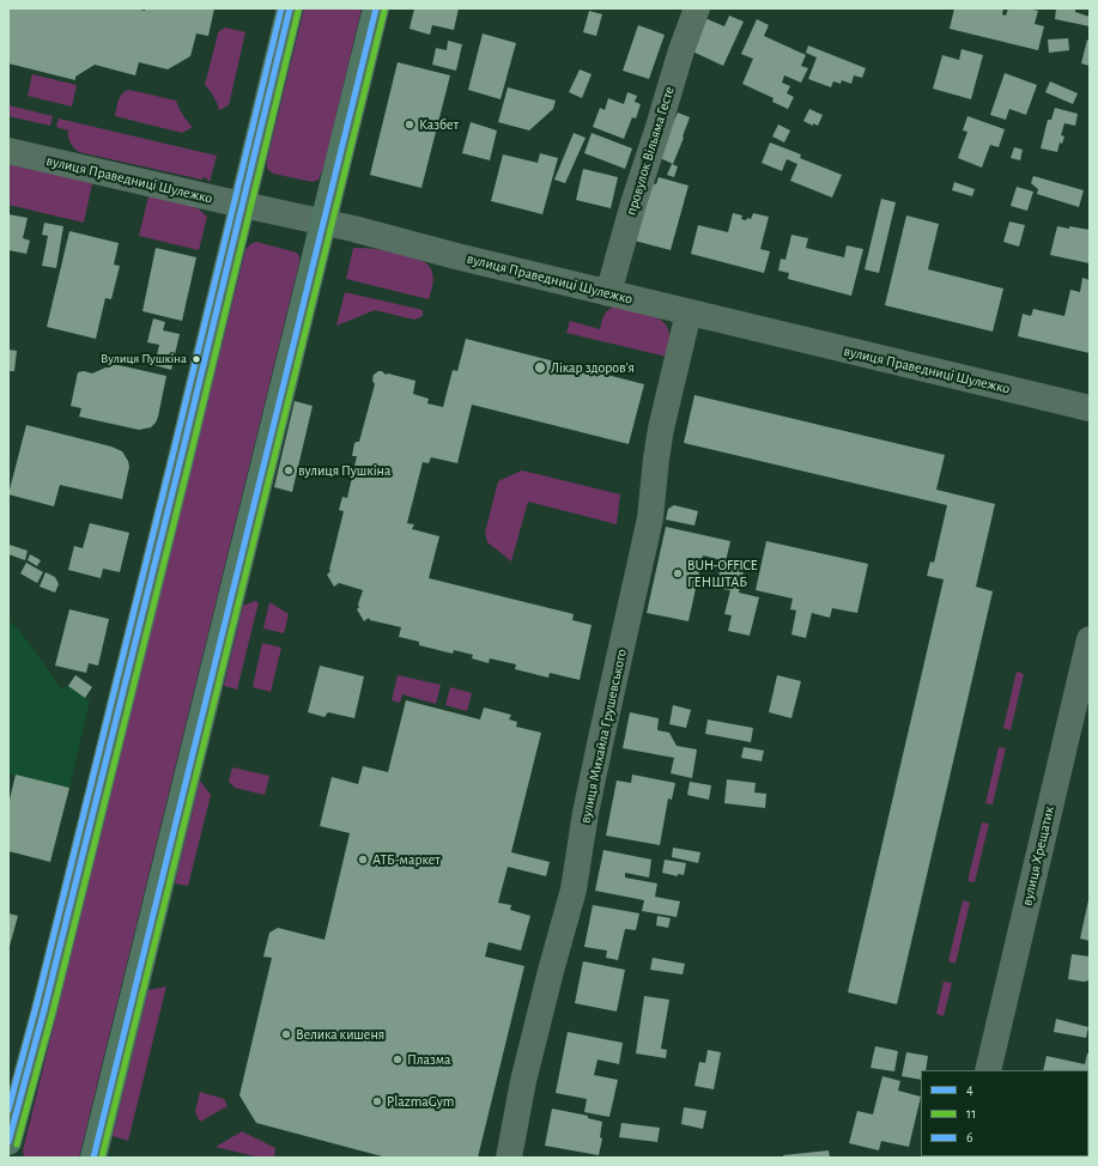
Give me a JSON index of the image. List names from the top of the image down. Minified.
{"streets":{"street":["провулок Вільяма Гесте","вулиця Праведниці Шулежко","вулиця Михайла Грушевського","вулиця Хрещатик"]},"crossings":[["провулок Вільяма Гесте","вулиця Праведниці Шулежко"],["вулиця Праведниці Шулежко","вулиця Михайла Грушевського"]],"places":["Казбет","Вулиця Пушкіна","Лікар здоровʼя","вулиця Пушкіна","BUH-OFFICE ГЕНШТАБ","АТБ-маркет","Велика кишеня","Плазма","PlazmaGym"],"lines":["transit line 4","transit line 6","transit line 11"],"legend":["4","11","6"]}
